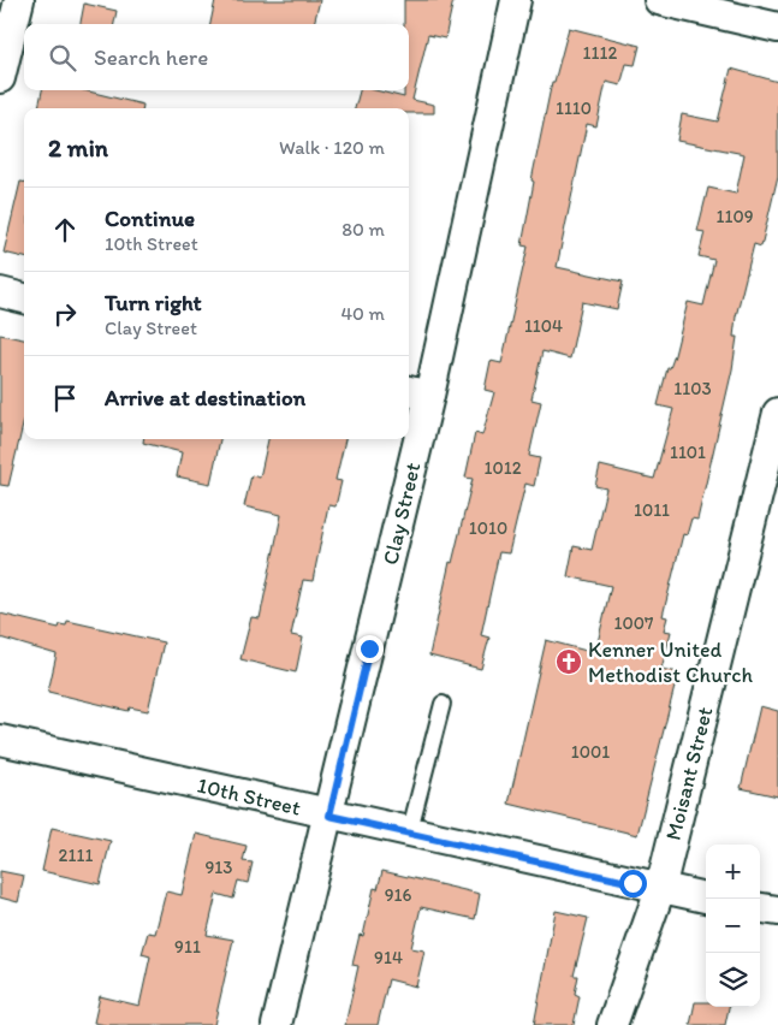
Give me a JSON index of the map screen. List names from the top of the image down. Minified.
{"streets":{"street":["Clay Street","Moisant Street","10th Street"]},"crossings":[["Clay Street","10th Street"],["Moisant Street","10th Street"]],"places":{"church":["Kenner United Methodist Church"]},"house_numbers":["1112","1110","1109","1104","1103","1101","1012","1011","1010","1007","1001","2111","913","916","911","914"],"page":{"search":"Search here","heading":["2 min","Walk · 120 m"],"list":[["Continue","10th Street","80 m"],["Turn right","Clay Street","40 m"],"Arrive at destination"],"map_buttons":["+","−"]}}
